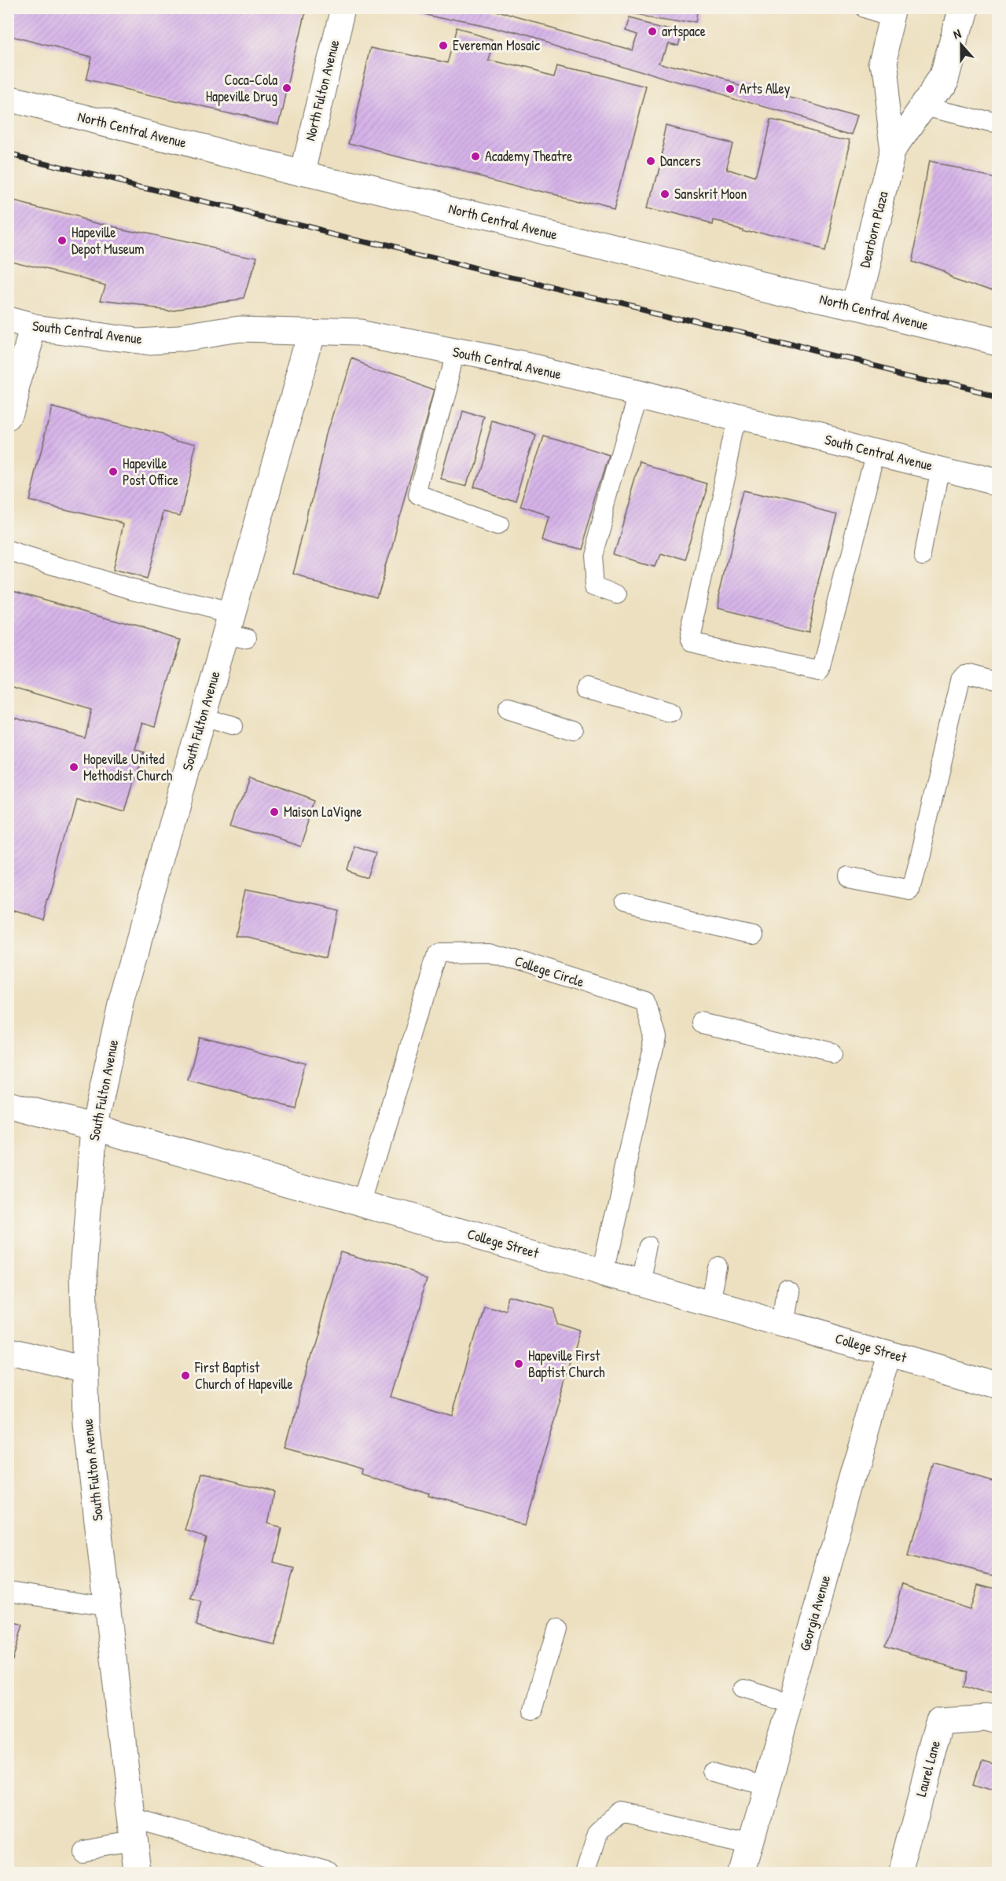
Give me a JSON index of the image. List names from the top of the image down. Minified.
{"streets":{"street":["North Fulton Avenue","North Central Avenue","Dearborn Plaza","South Central Avenue","South Fulton Avenue","College Street","Georgia Avenue","Laurel Lane"],"lane":["College Circle"]},"crossings":[["North Fulton Avenue","North Central Avenue"],["North Central Avenue","Dearborn Plaza"],["South Central Avenue","South Fulton Avenue"],["South Fulton Avenue","College Street"],["College Circle","College Street"],["College Street","Georgia Avenue"]],"places":["artspace","Evereman Mosaic","Coca-Cola Hapeville Drug","Arts Alley","Academy Theatre","Dancers","Sanskrit Moon","Hapeville Depot Museum","Hapeville Post Office","Hopeville United Methodist Church","Maison LaVigne","Hapeville First Baptist Church","First Baptist Church of Hapeville"],"north":"top"}
